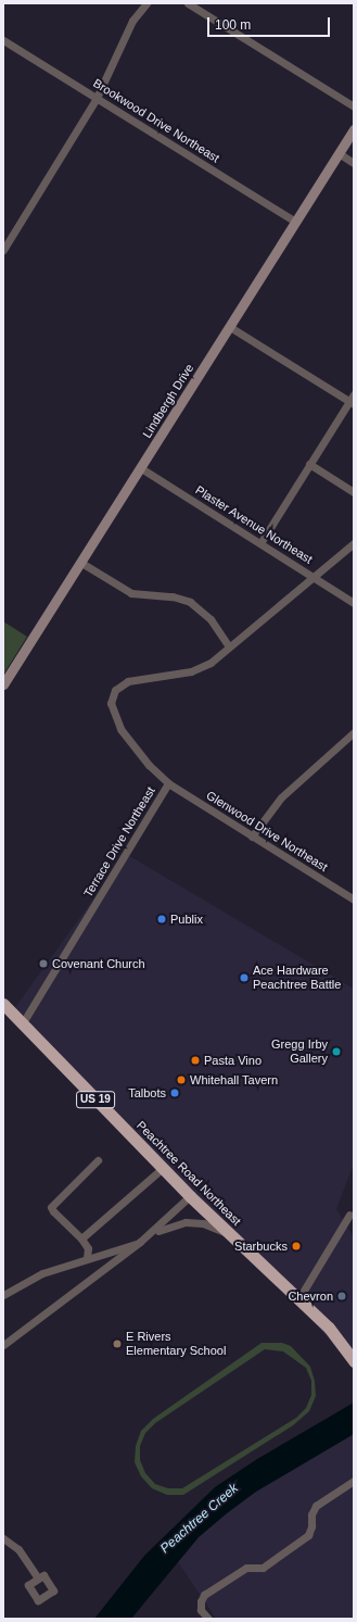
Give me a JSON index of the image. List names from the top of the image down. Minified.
{"streets":{"highway":["US 19","Peachtree Road Northeast"],"main road":["Lindbergh Drive"],"street":["Brookwood Drive Northeast","Plaster Avenue Northeast","Glenwood Drive Northeast","Terrace Drive Northeast"]},"crossings":[["Brookwood Drive Northeast","Lindbergh Drive"],["Lindbergh Drive","Plaster Avenue Northeast"],["Plaster Avenue Northeast","Terrace Drive Northeast"],["Glenwood Drive Northeast","Terrace Drive Northeast"],["Terrace Drive Northeast","Peachtree Road Northeast"]],"water":["Peachtree Creek"],"places":["Publix","Covenant Church","Ace Hardware Peachtree Battle","Gregg Irby Gallery","Pasta Vino","Whitehall Tavern","Talbots","Starbucks","Chevron","E Rivers Elementary School"],"scale_bar":"100 m"}
